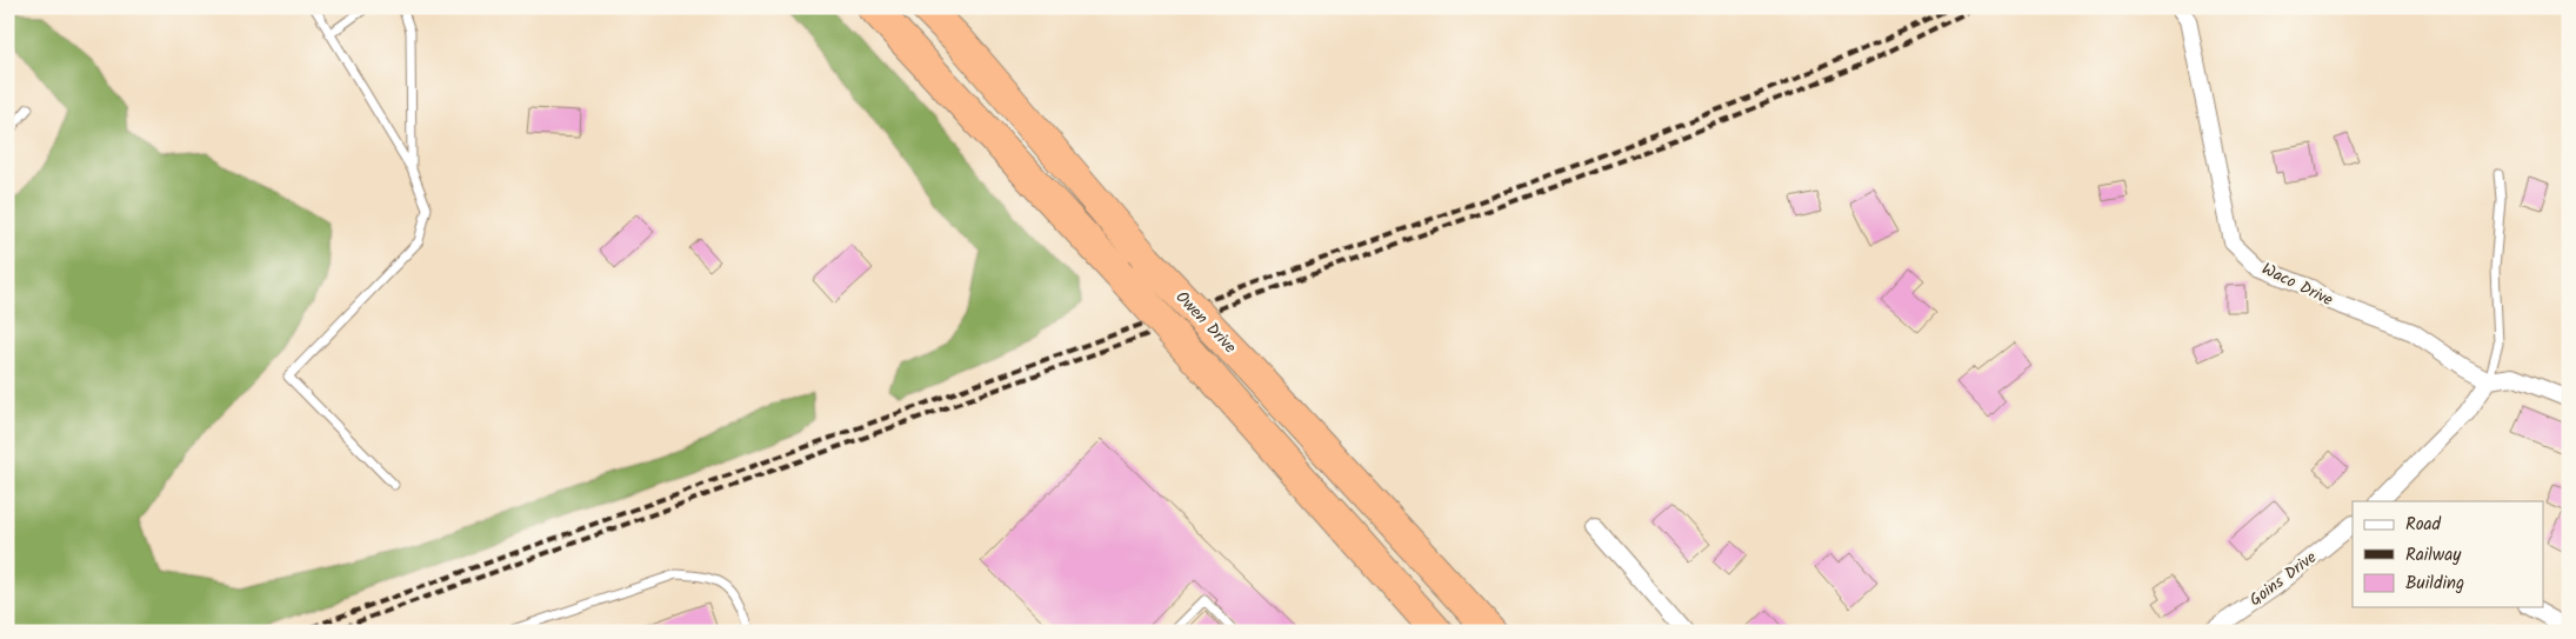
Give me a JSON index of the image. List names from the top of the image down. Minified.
{"streets":{"highway":["Owen Drive"],"street":["Waco Drive","Goins Drive"]},"legend":["Road","Railway","Building"]}
